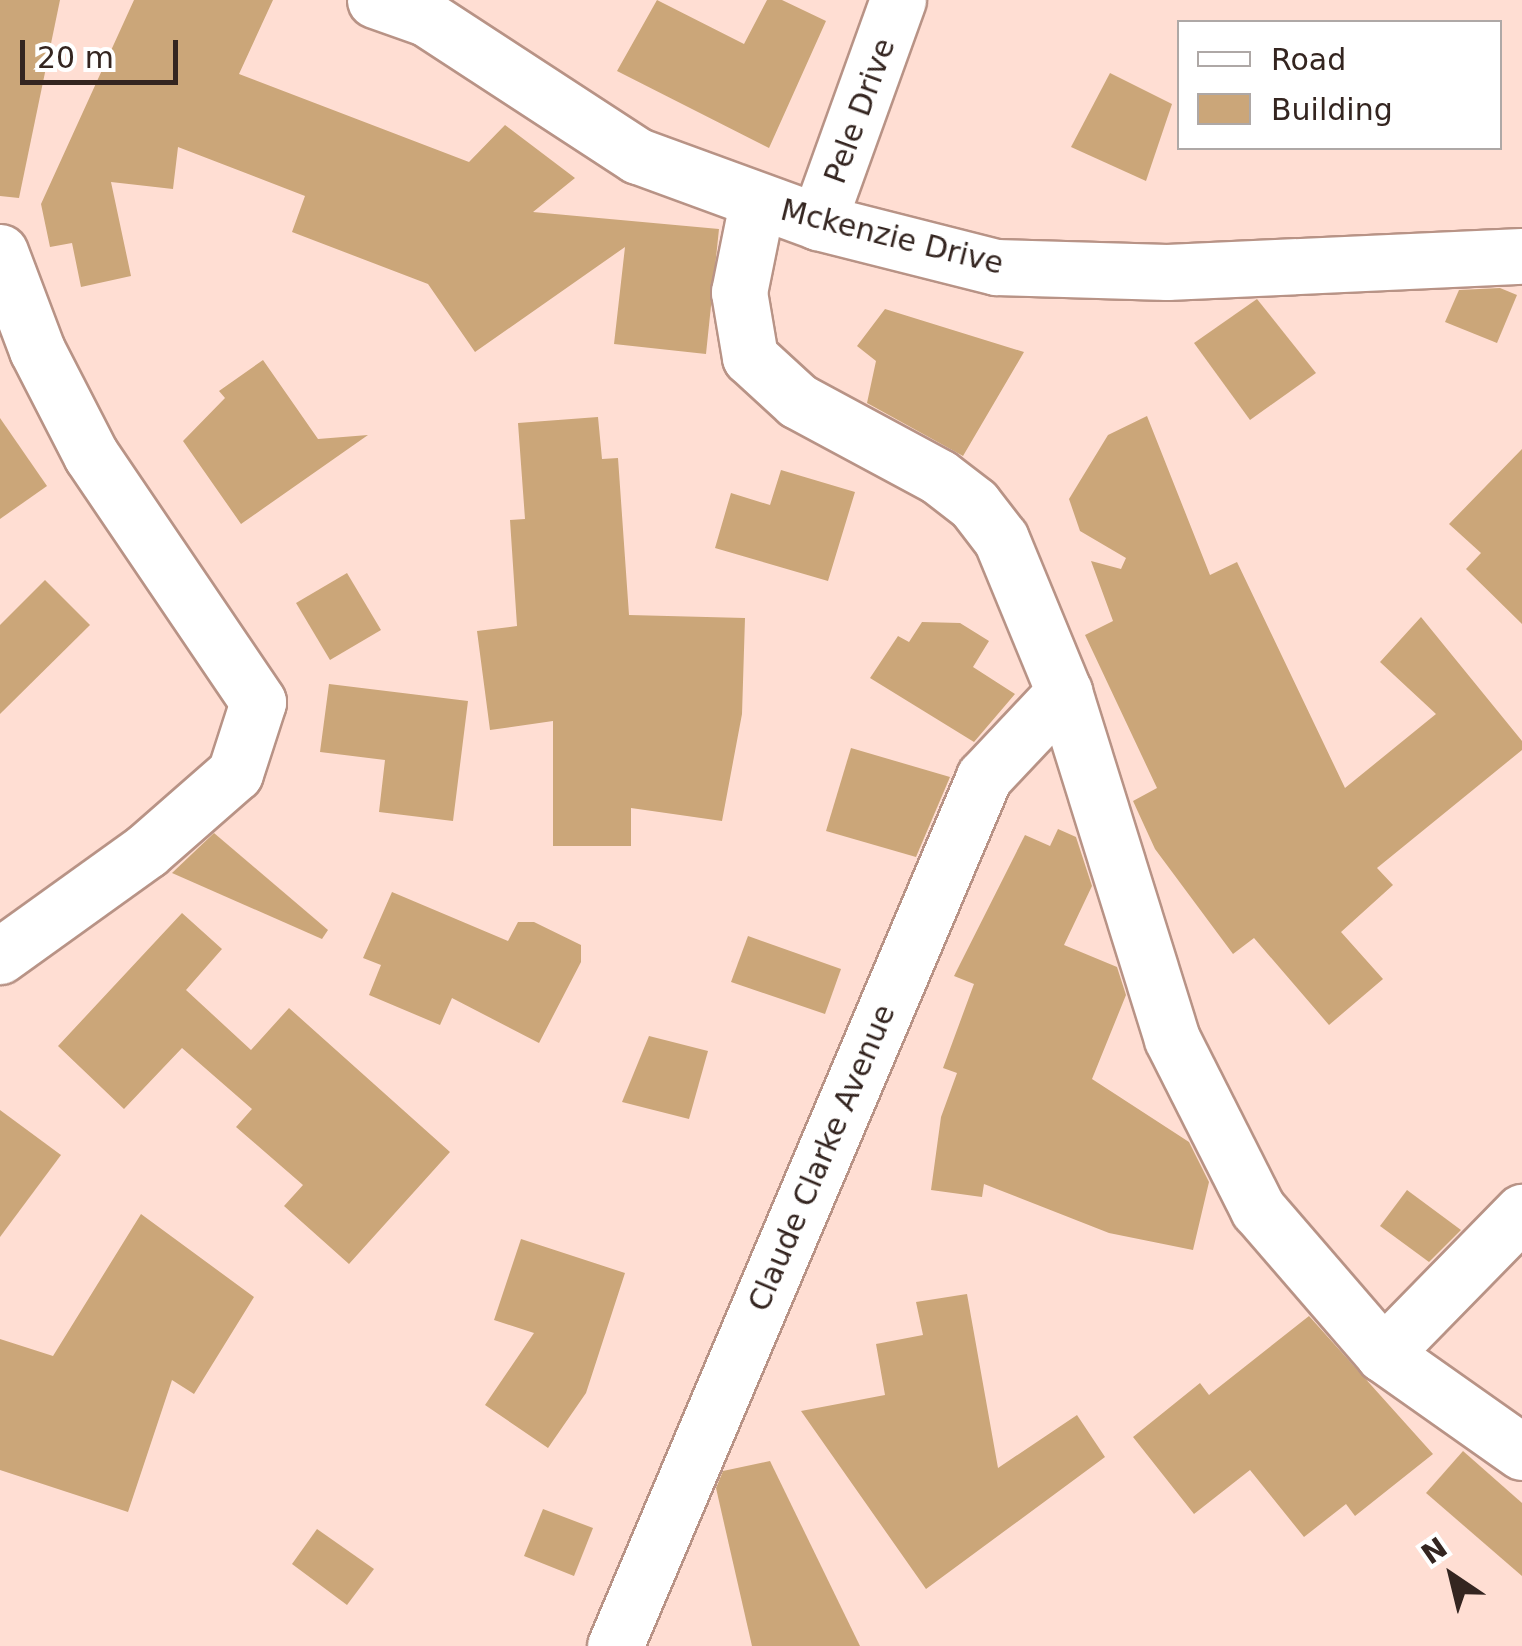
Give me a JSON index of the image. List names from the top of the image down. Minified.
{"streets":{"street":["Pele Drive","Mckenzie Drive","Claude Clarke Avenue"]},"crossings":[["Pele Drive","Mckenzie Drive"]],"legend":["Road","Building"],"scale_bar":"20 m","north":"top left"}
